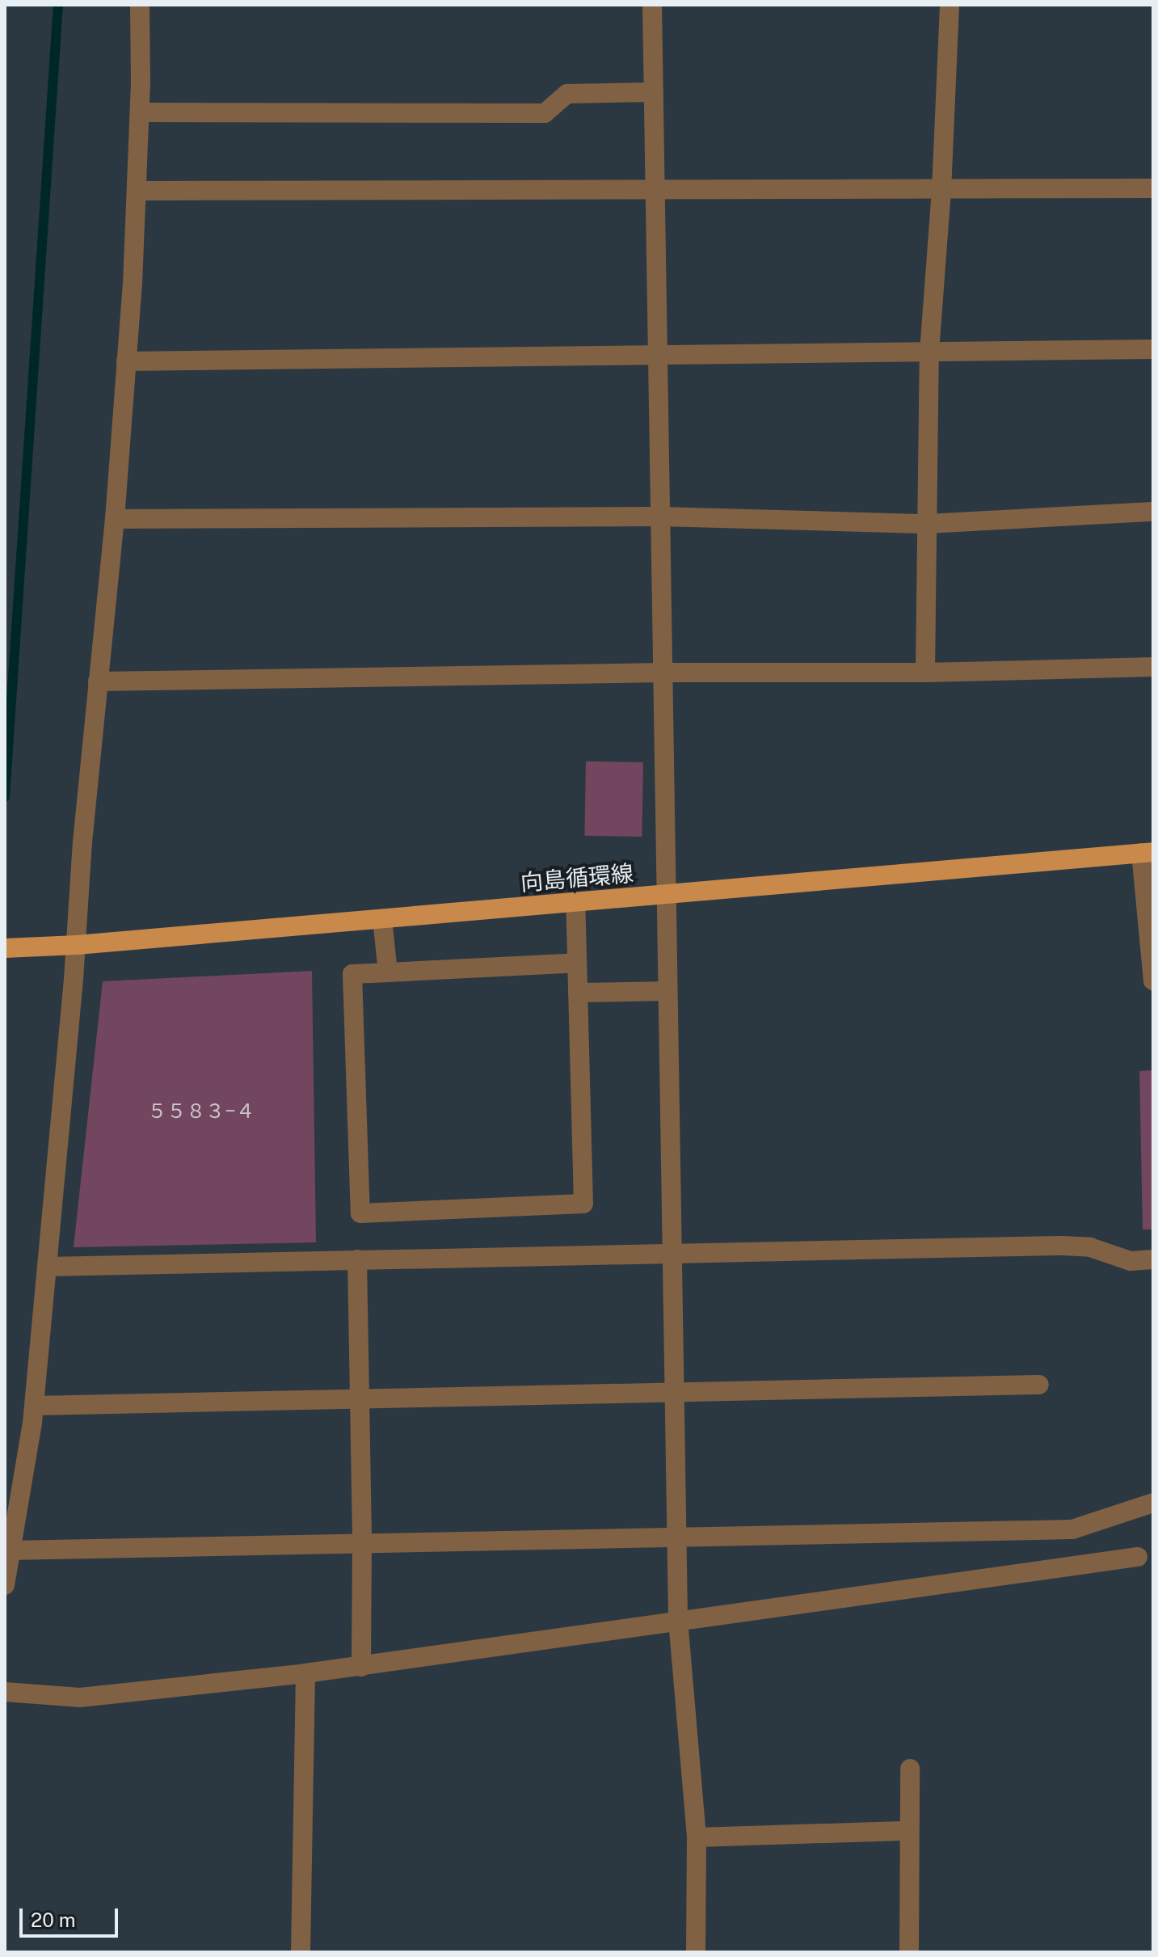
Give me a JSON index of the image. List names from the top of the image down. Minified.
{"streets":{"main road":["向島循環線"]},"house_numbers":["５５８３−４"],"scale_bar":"20 m"}
